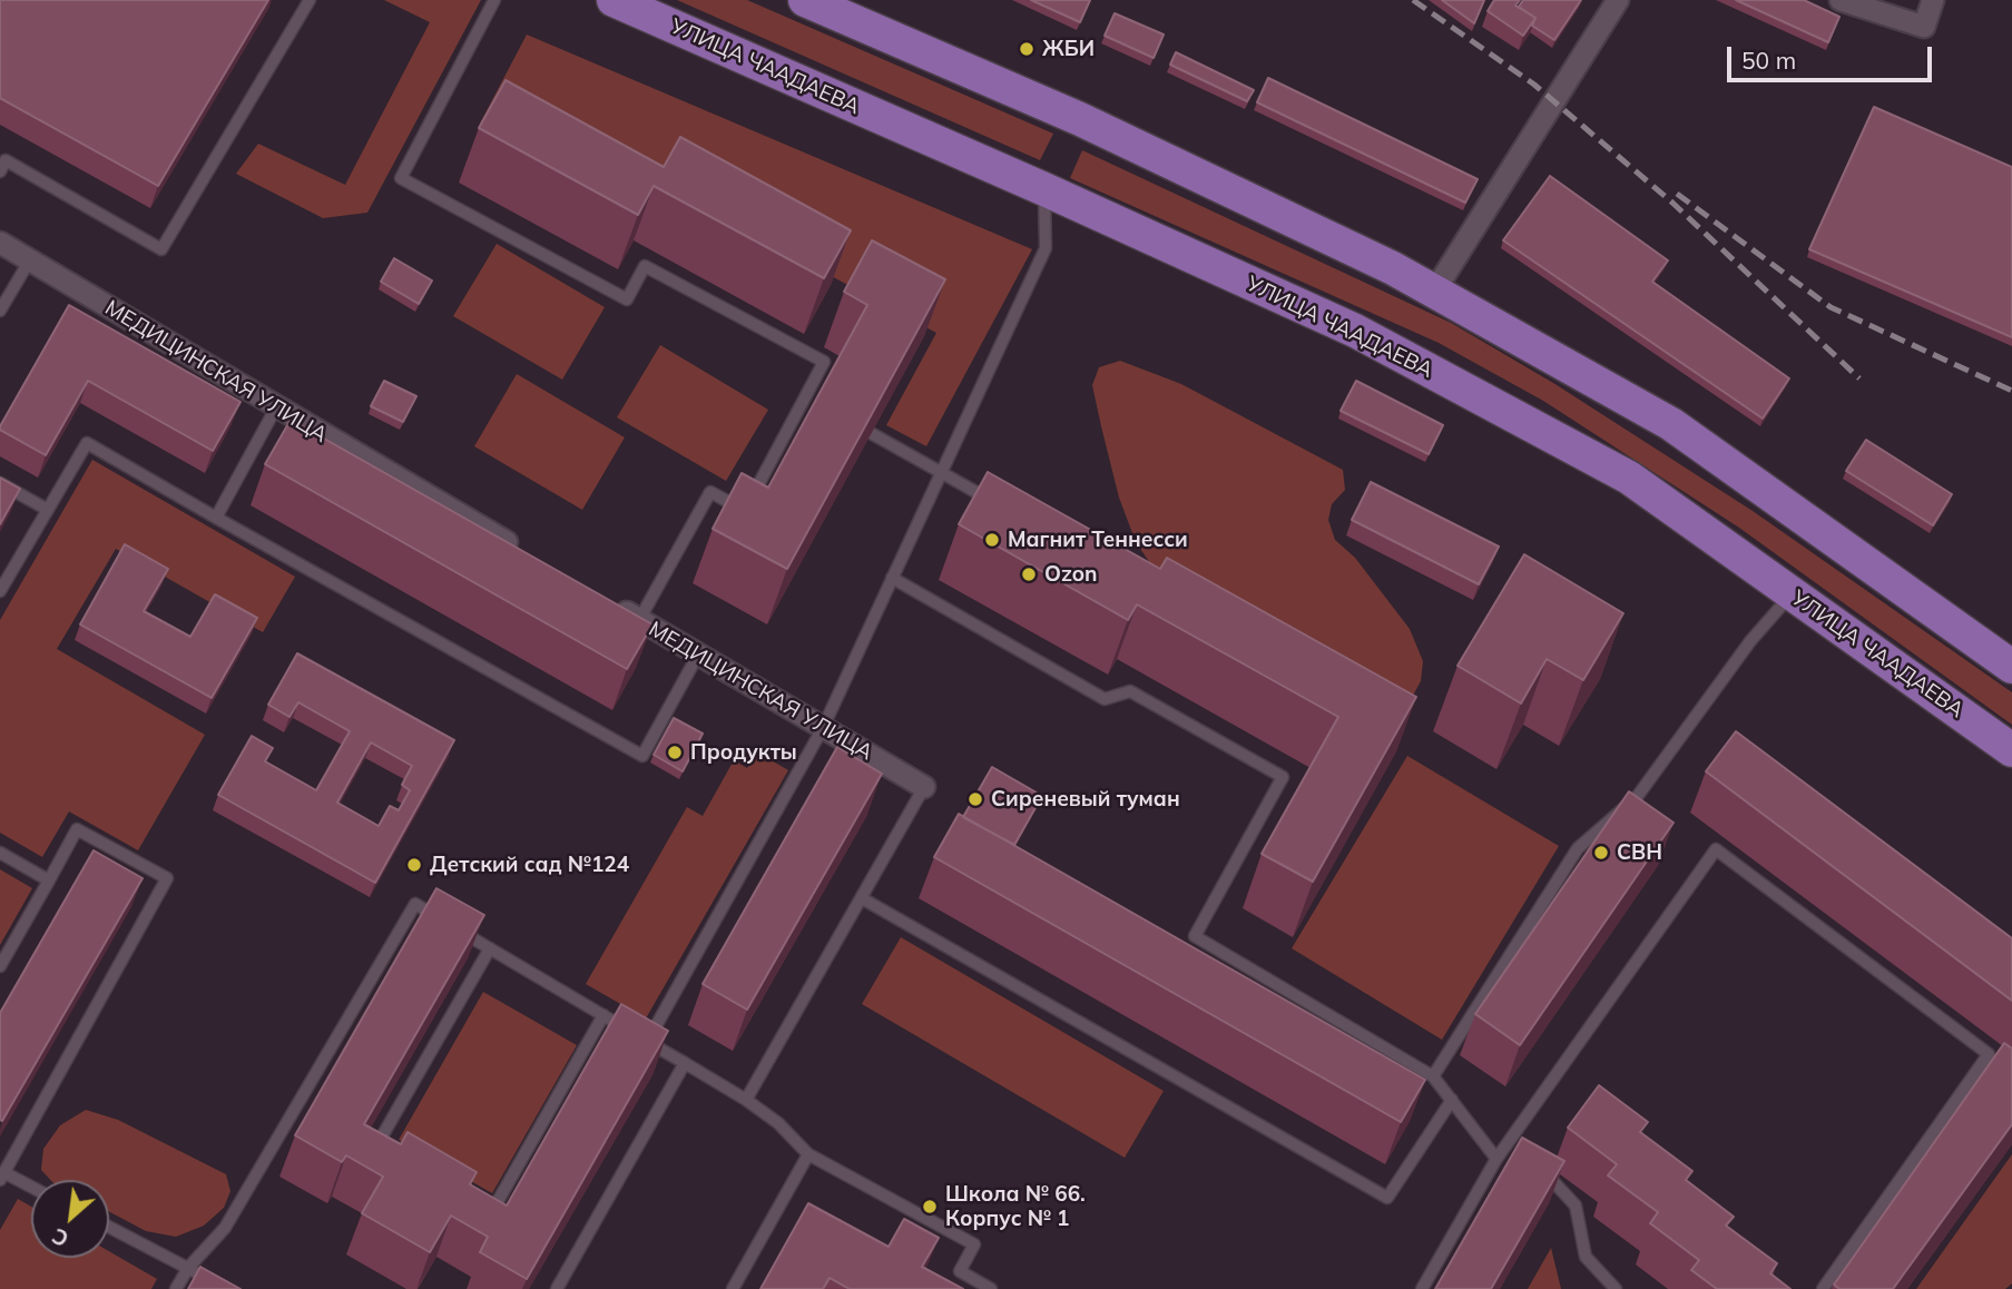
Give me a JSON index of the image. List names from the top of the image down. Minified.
{"streets":{"main road":["УЛИЦА ЧААДАЕВА"],"street":["МЕДИЦИНСКАЯ УЛИЦА"]},"places":["ЖБИ","Магнит Теннесси","Ozon","Продукты","Сиреневый туман","СВН","Детский сад №124","Школа № 66. Корпус № 1"],"scale_bar":"50 m","north":"bottom left"}
